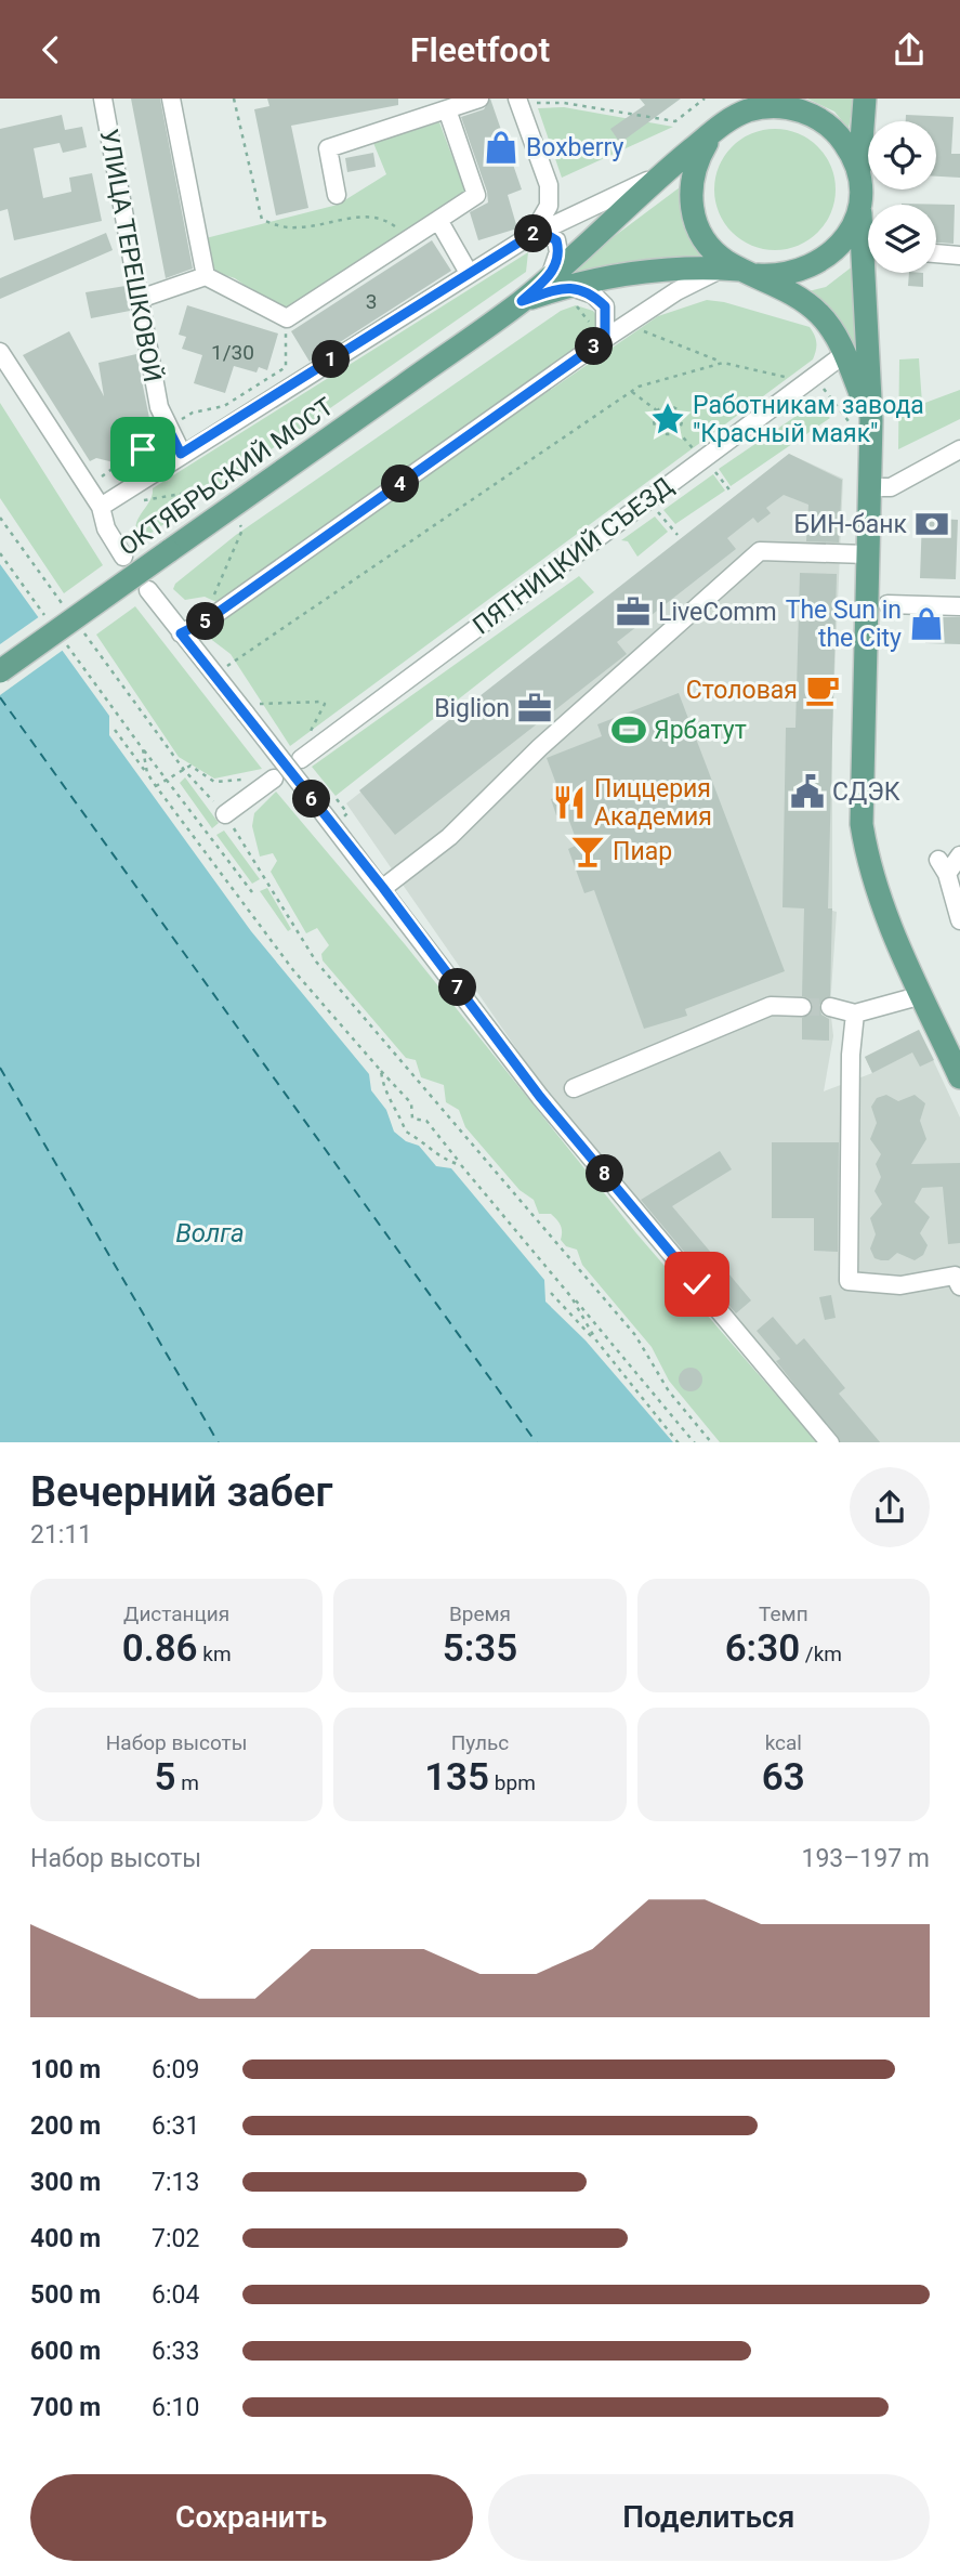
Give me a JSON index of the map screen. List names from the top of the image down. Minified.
{"streets":{"main road":["ОКТЯБРЬСКИЙ МОСТ"],"street":["УЛИЦА ТЕРЕШКОВОЙ","ПЯТНИЦКИЙ СЪЕЗД"]},"water":["Волга"],"places":{"shop":["Boxberry","The Sun in the City"],"place":["Работникам завода \"Красный маяк\""],"bank":["БИН-банк"],"office":["LiveComm","Biglion"],"cafe":["Столовая"],"sports":["Ярбатут"],"public building":["СДЭК"],"restaurant":["Пиццерия Академия"],"bar":["Пиар"]},"house_numbers":["3","1/30"],"page":{"header":"Fleetfoot","pins":["2","3","1","4","5","6","7","8"],"heading":["Вечерний забег","21:11"],"stats":[["Дистанция","0.86 km"],["Время","5:35"],["Темп","6:30 /km"],["Набор высоты","5 m"],["Пульс","135 bpm"],["kcal","63"]],"chart":["Набор высоты","193–197 m"],"list":[{"name":"100 m","note":"6:09"},{"name":"200 m","note":"6:31"},{"name":"300 m","note":"7:13"},{"name":"400 m","note":"7:02"},{"name":"500 m","note":"6:04"},{"name":"600 m","note":"6:33"},{"name":"700 m","note":"6:10"}],"buttons":["Сохранить","Поделиться"]}}
